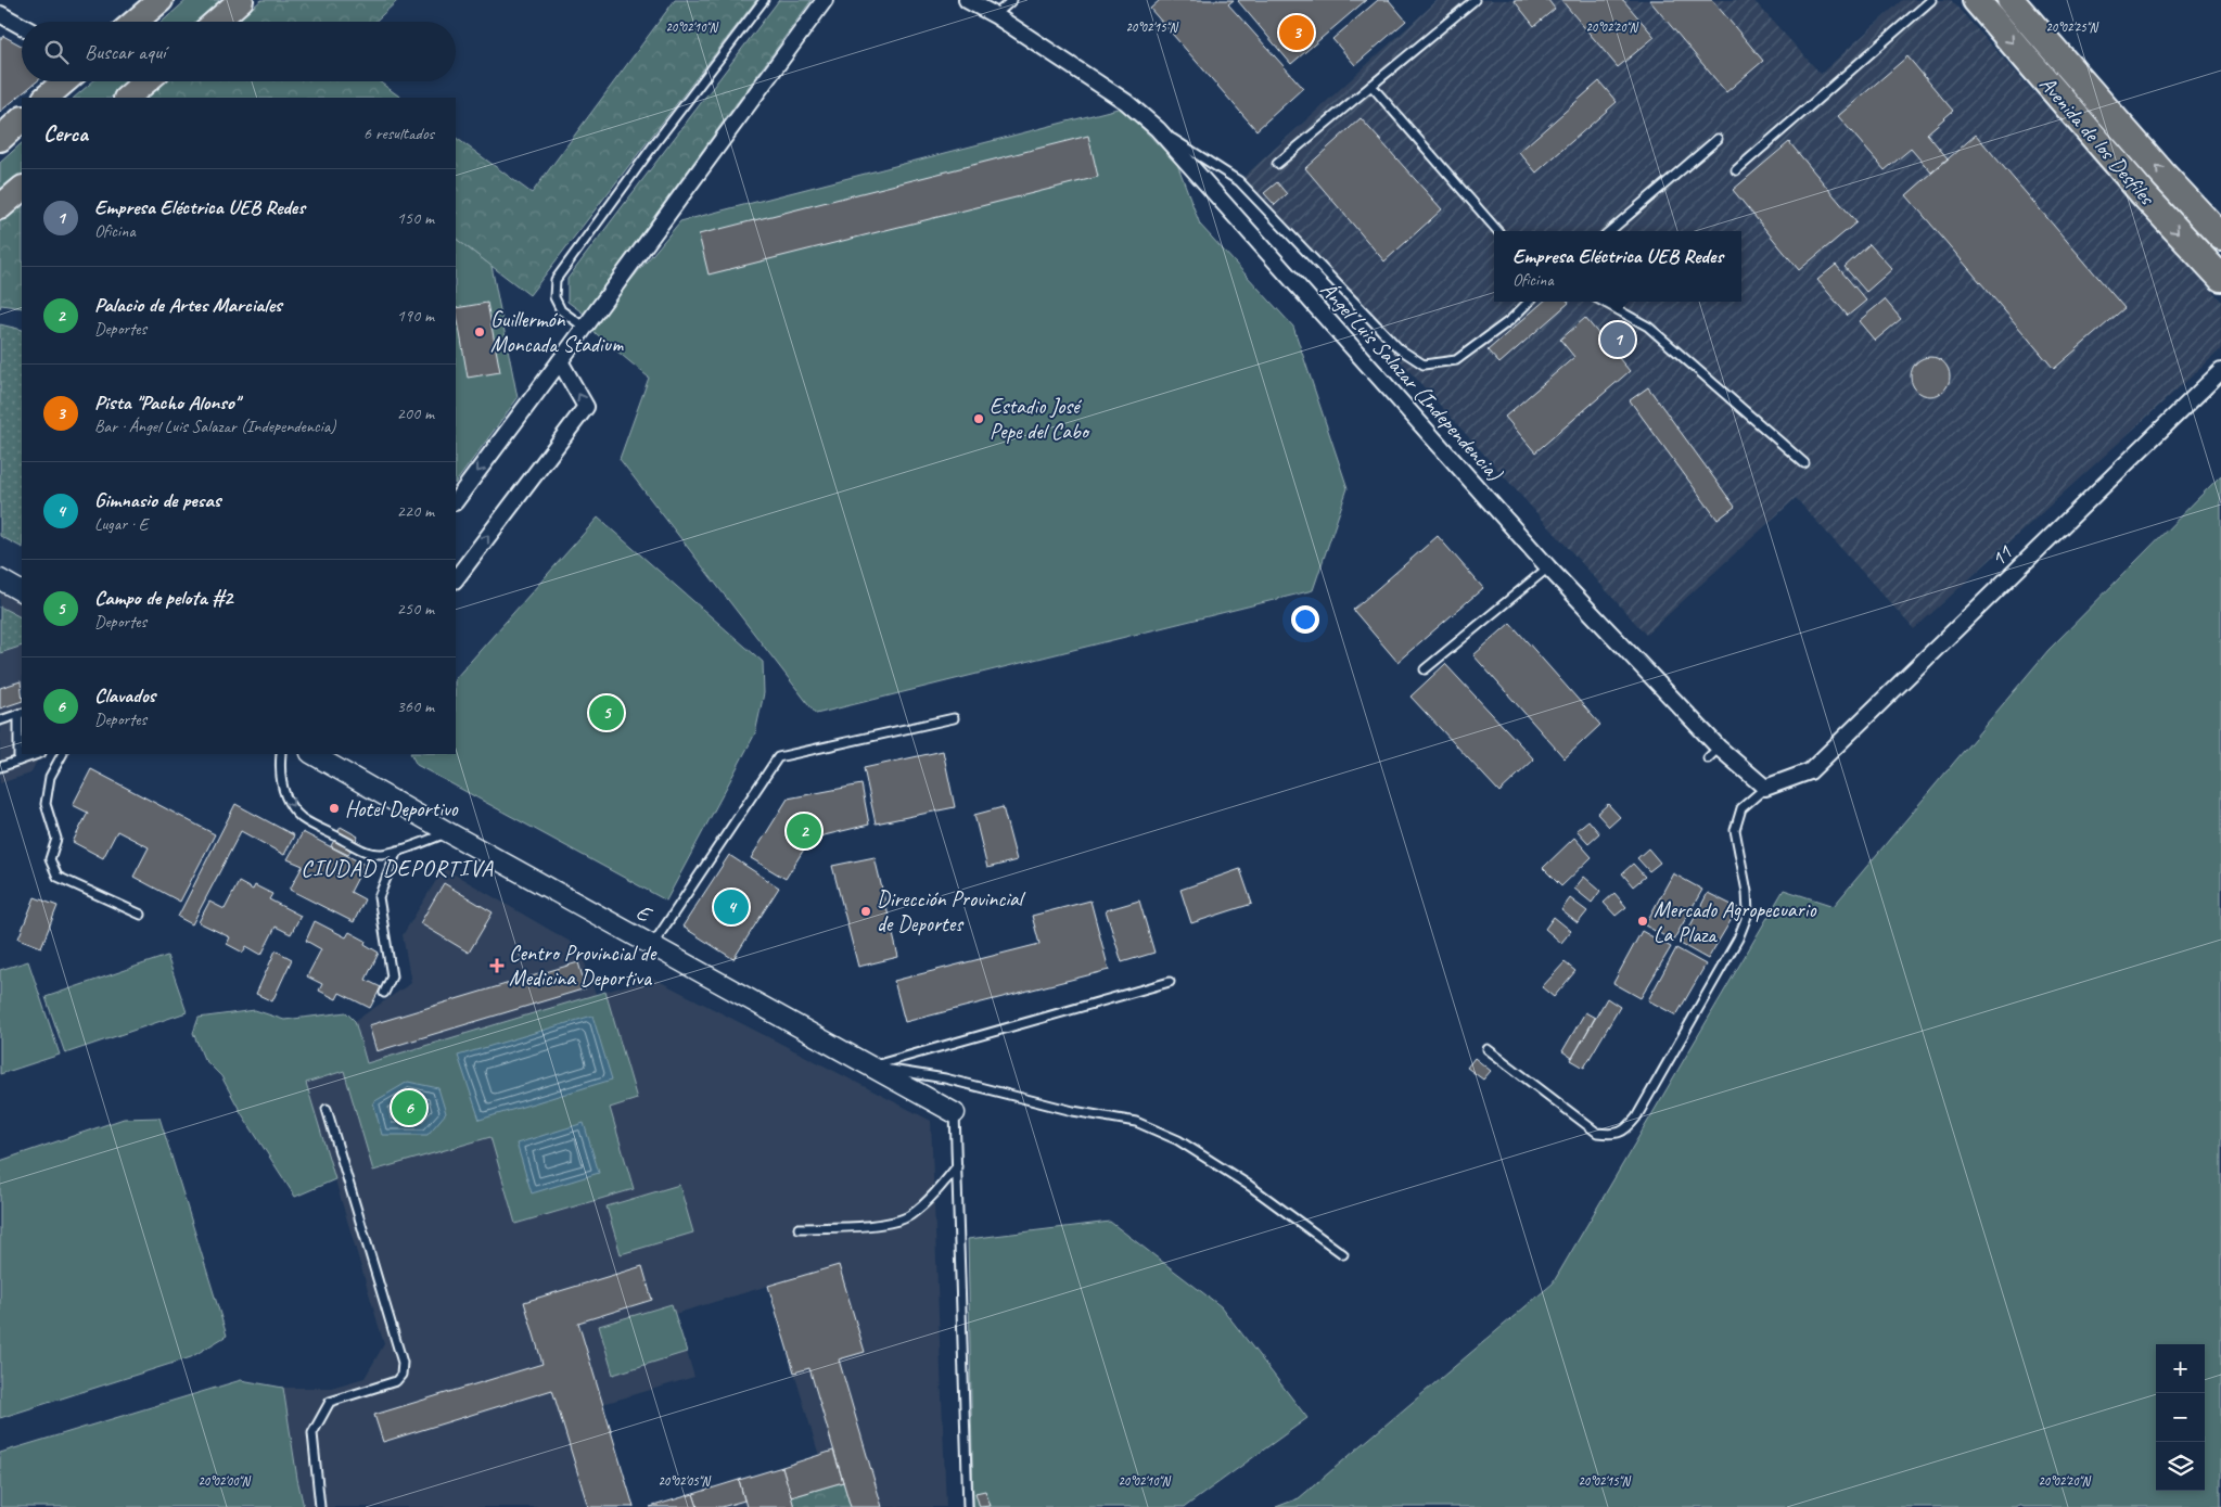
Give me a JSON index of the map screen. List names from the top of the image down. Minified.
{"streets":{"highway":["Avenida de los Desfiles"],"street":["Ángel Luis Salazar (Independencia)","11","E"]},"crossings":[["Ángel Luis Salazar (Independencia)","11"]],"districts":["CIUDAD DEPORTIVA"],"places":{"other":["Guillermón Moncada Stadium","Estadio José Pepe del Cabo","Hotel Deportivo","Dirección Provincial de Deportes","Mercado Agropecuario La Plaza"],"health":["Centro Provincial de Medicina Deportiva"]},"page":{"pins":["3","1","5","2","4","6"],"search":"Buscar aquí","heading":["Cerca","6 resultados"],"list":[{"mark":"1","name":"Empresa Eléctrica UEB Redes","note":"Oficina","value":"150 m"},{"mark":"2","name":"Palacio de Artes Marciales","note":"Deportes","value":"190 m"},{"mark":"3","name":"Pista \"Pacho Alonso\"","note":"Bar · Ángel Luis Salazar (Independencia)","value":"200 m"},{"mark":"4","name":"Gimnasio de pesas","note":"Lugar · E","value":"220 m"},{"mark":"5","name":"Campo de pelota #2","note":"Deportes","value":"250 m"},{"mark":"6","name":"Clavados","note":"Deportes","value":"360 m"}],"popup":["Empresa Eléctrica UEB Redes","Oficina"],"map_buttons":["+","−"]},"coordinates":["20°02'10\"N","20°02'15\"N","20°02'20\"N","20°02'25\"N","20°02'00\"N","20°02'05\"N"]}
